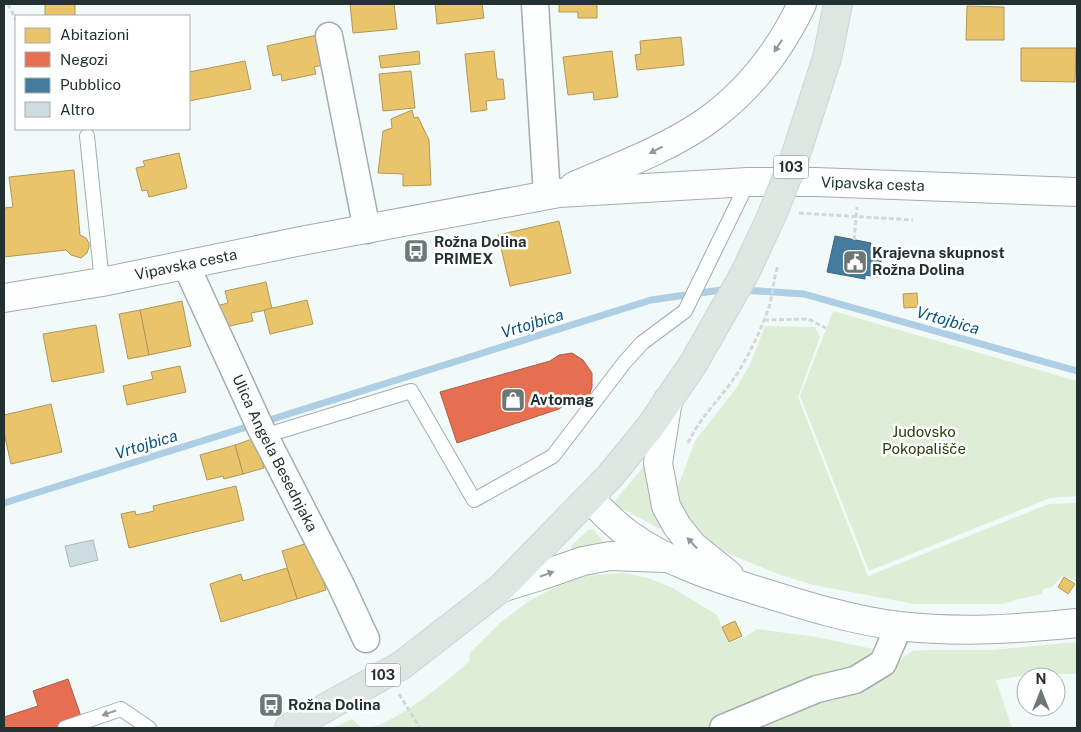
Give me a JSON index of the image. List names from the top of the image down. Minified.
{"streets":{"main road":["103","Vipavska cesta"],"street":["Ulica Angela Besednjaka"]},"crossings":[["Vipavska cesta","Ulica Angela Besednjaka"]],"water":["Vrtojbica"],"parks":["Judovsko Pokopališče"],"places":{"bus stop":["Rožna Dolina PRIMEX","Rožna Dolina"],"public building":["Krajevna skupnost Rožna Dolina"],"shop":["Avtomag"]},"legend":["Abitazioni","Negozi","Pubblico","Altro"],"north":"top"}
